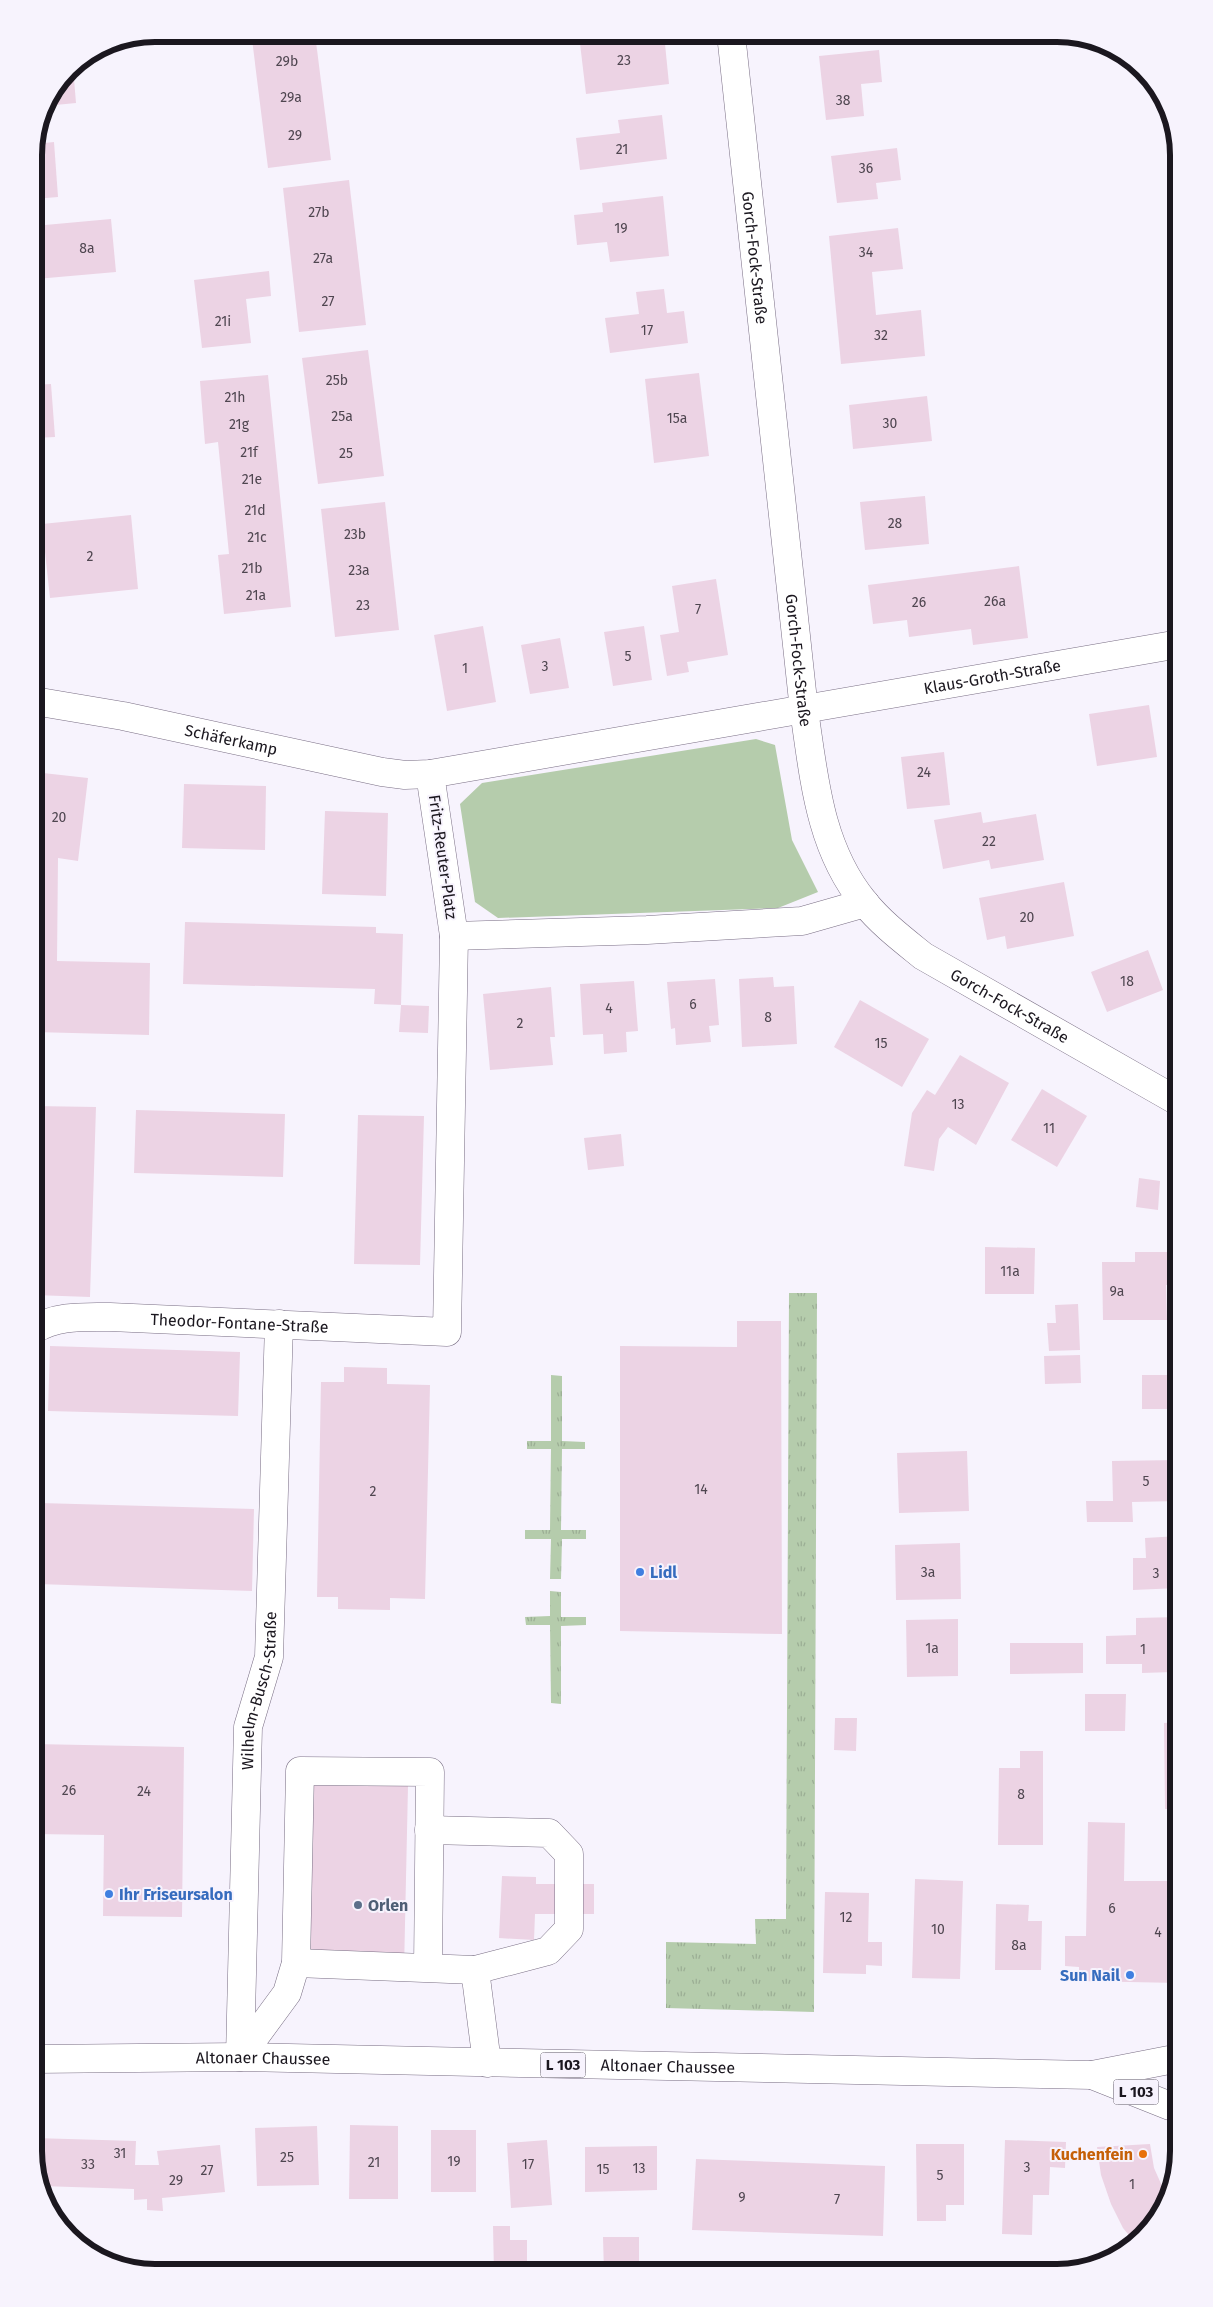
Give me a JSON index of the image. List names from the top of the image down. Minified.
{"streets":{"street":["Gorch-Fock-Straße","Klaus-Groth-Straße","Schäferkamp","Fritz-Reuter-Platz","Theodor-Fontane-Straße","Wilhelm-Busch-Straße","Altonaer Chaussee","L 103"]},"crossings":[["Gorch-Fock-Straße","Klaus-Groth-Straße"],["Gorch-Fock-Straße","Fritz-Reuter-Platz"],["Klaus-Groth-Straße","Fritz-Reuter-Platz"],["Schäferkamp","Fritz-Reuter-Platz"],["Fritz-Reuter-Platz","Theodor-Fontane-Straße"],["Theodor-Fontane-Straße","Wilhelm-Busch-Straße"],["Wilhelm-Busch-Straße","Altonaer Chaussee"]],"places":["Lidl","Ihr Friseursalon","Orlen","Sun Nail","Kuchenfein"],"house_numbers":["23","29b","29a","38","29","21","36","27b","19","8a","34","27a","27","21i","17","32","25b","21h","25a","15a","30","21g","21f","25","21e","21d","28","23b","21c","2","21b","23a","21a","26a","26","23","7","5","3","1","24","20","22","20","18","6","4","8","2","15","13","11","11a","9a","5","14","2","3a","3","1a","1","26","24","8","6","12","10","4","8a","31","25","19","21","33","17","3","13","15","27","5","29","1","9","7"]}
